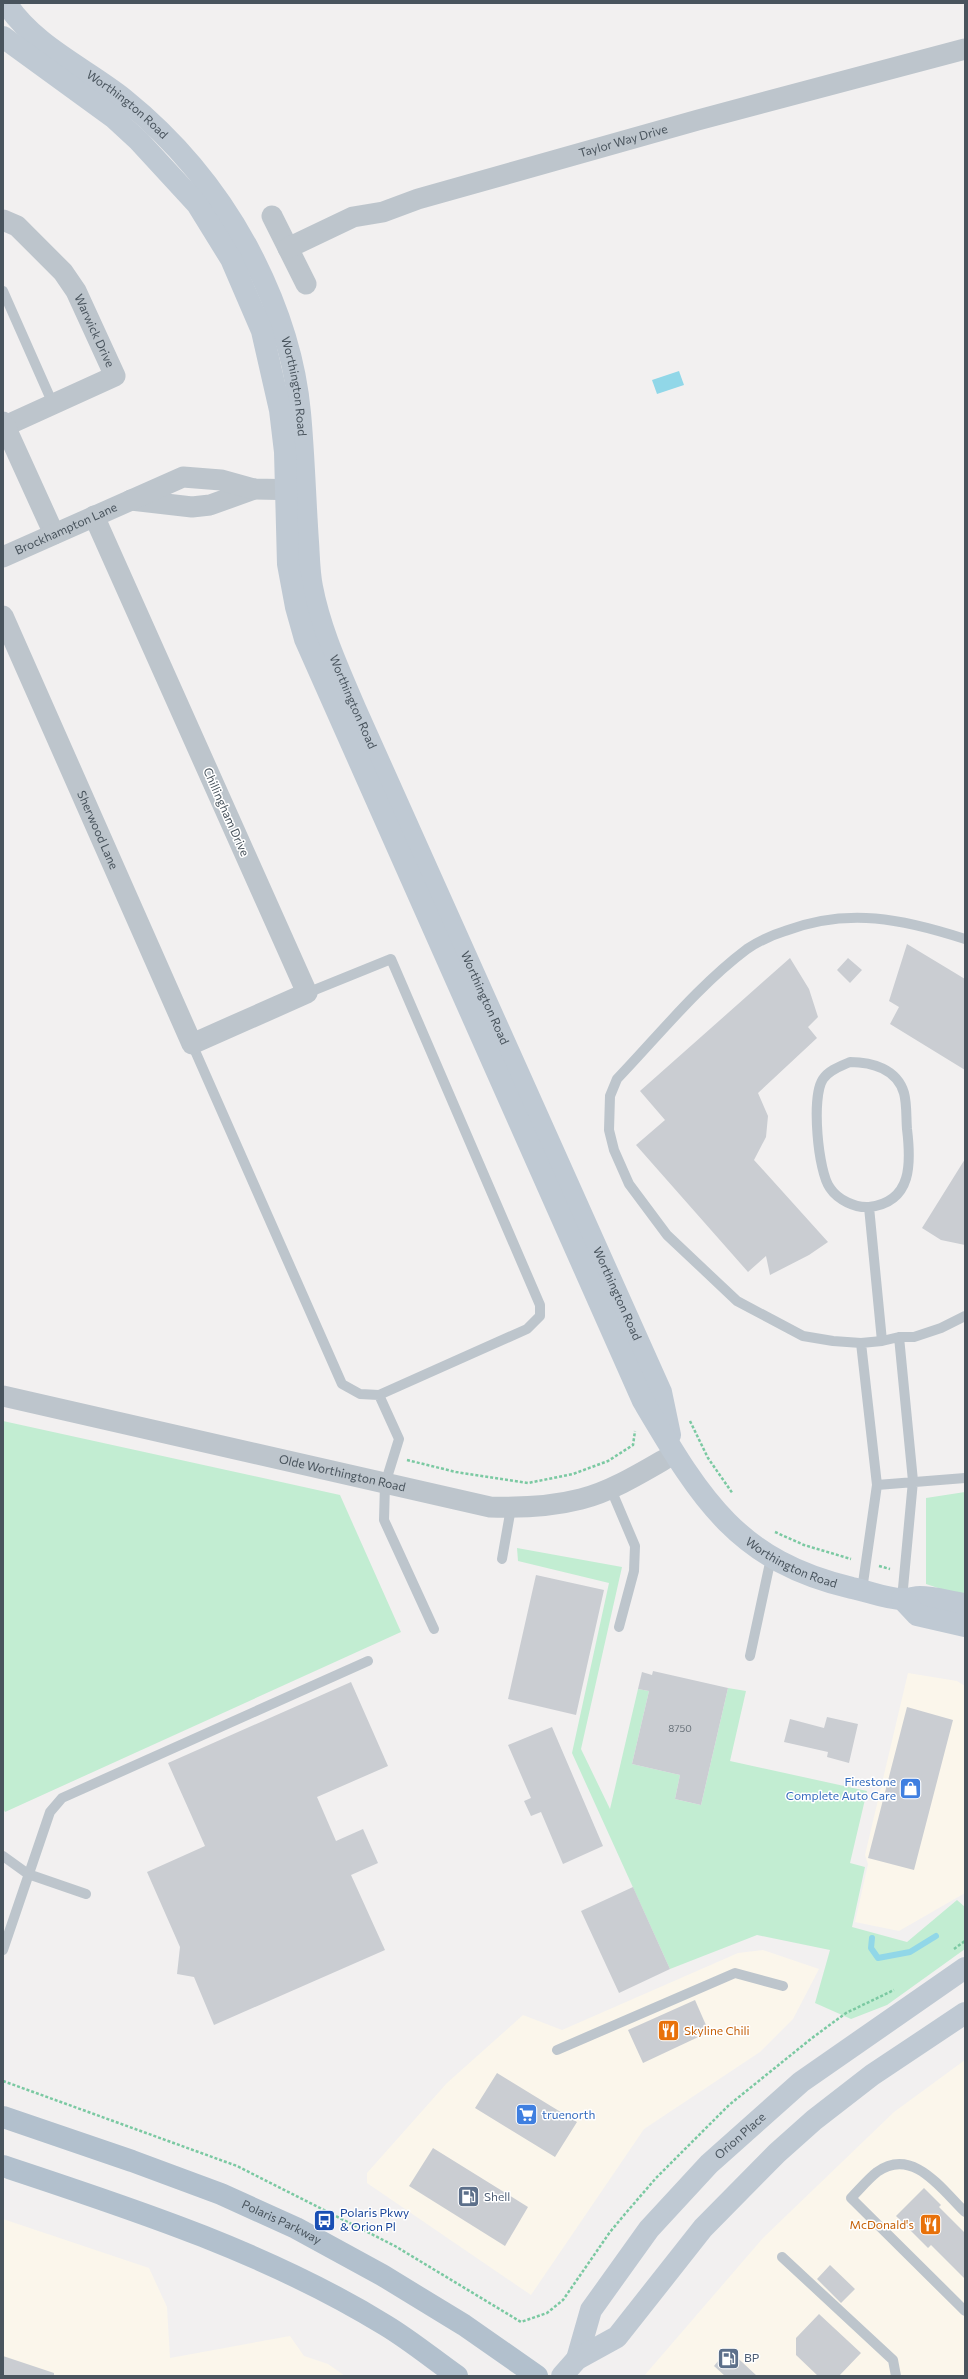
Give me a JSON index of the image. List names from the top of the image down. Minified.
{"streets":{"main road":["Polaris Parkway"],"street":["Worthington Road","Taylor Way Drive","Warwick Drive","Brockhampton Lane","Chillingham Drive","Sherwood Lane","Olde Worthington Road","Orion Place"]},"crossings":[["Worthington Road","Brockhampton Lane"],["Worthington Road","Olde Worthington Road"],["Warwick Drive","Brockhampton Lane"],["Brockhampton Lane","Chillingham Drive"]],"places":{"shop":["Firestone Complete Auto Care"],"restaurant":["Skyline Chili","McDonald's"],"supermarket":["truenorth"],"fuel station":["Shell","BP"],"bus stop":["Polaris Pkwy & Orion Pl"]},"house_numbers":["8750"]}
